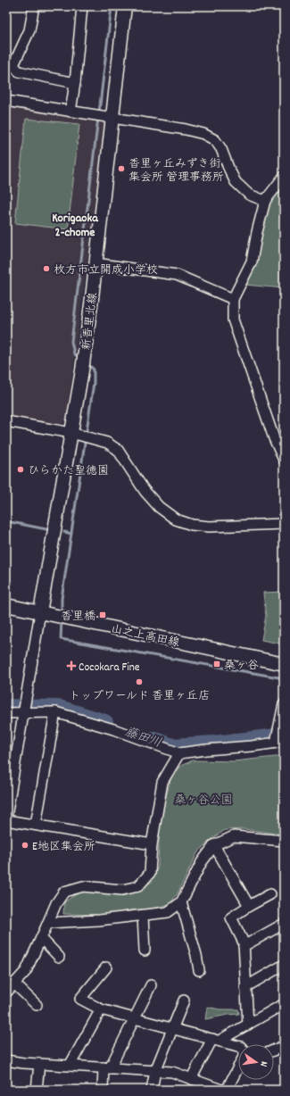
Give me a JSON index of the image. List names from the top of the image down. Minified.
{"streets":{"street":["新香里北線","山之上高田線"]},"crossings":[["新香里北線","山之上高田線"]],"districts":["Korigaoka 2-chome"],"water":["藤田川"],"parks":["桑ヶ谷公園"],"places":{"other":["香里ヶ丘みずき街 集会所 管理事務所","枚方市立開成小学校","ひらかた聖徳園","トップワールド 香里ヶ丘店","E地区集会所"],"transit":["香里橋","桑ヶ谷"],"health":["Cocokara Fine"]},"north":"right"}
